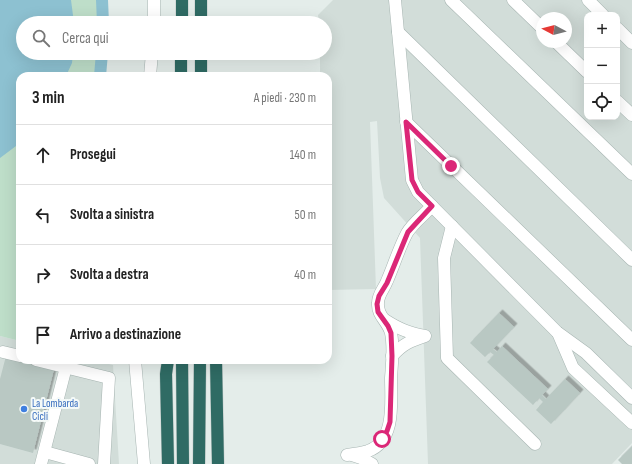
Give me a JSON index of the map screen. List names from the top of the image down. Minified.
{"places":["La Lombarda Cicli"],"north":"left","page":{"map_buttons":["+","−"],"search":"Cerca qui","heading":["3 min","A piedi · 230 m"],"list":[["Prosegui","140 m"],["Svolta a sinistra","50 m"],["Svolta a destra","40 m"],"Arrivo a destinazione"]}}
